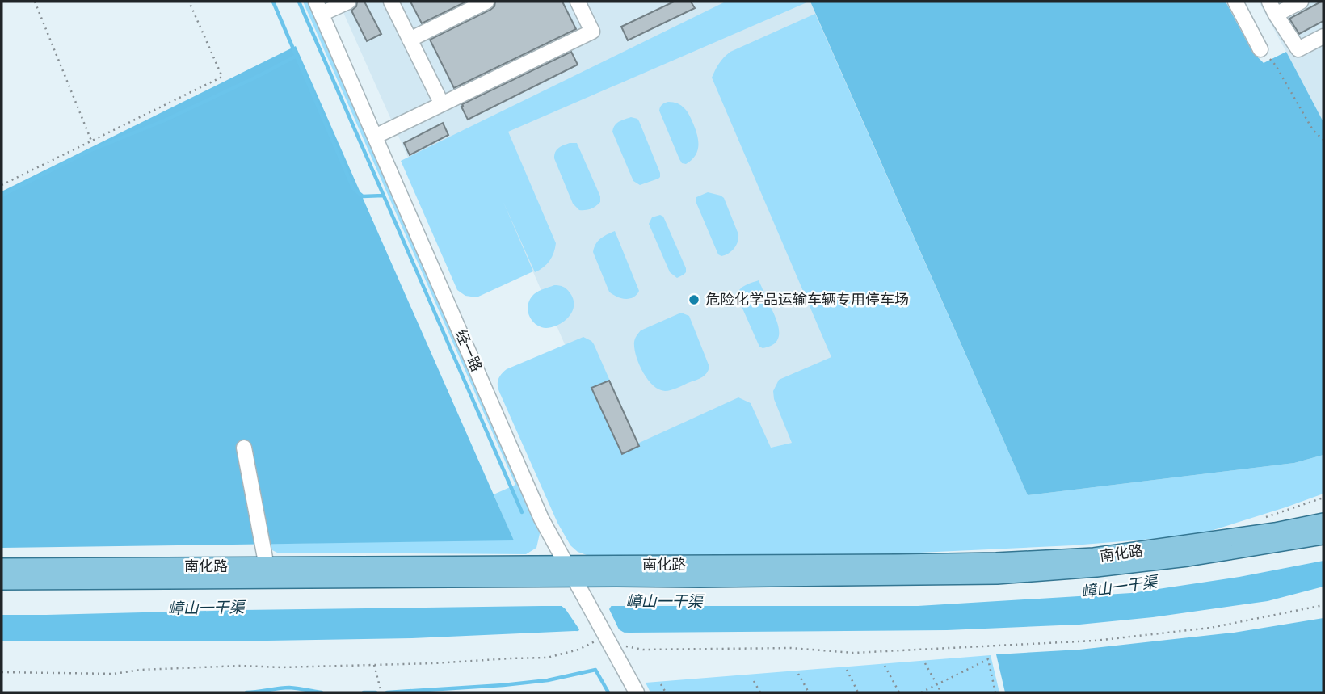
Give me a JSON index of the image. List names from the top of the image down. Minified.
{"streets":{"main road":["南化路"],"street":["经一路"]},"crossings":[["经一路","南化路"]],"water":["嶂山一干渠"],"places":["危险化学品运输车辆专用停车场"]}
